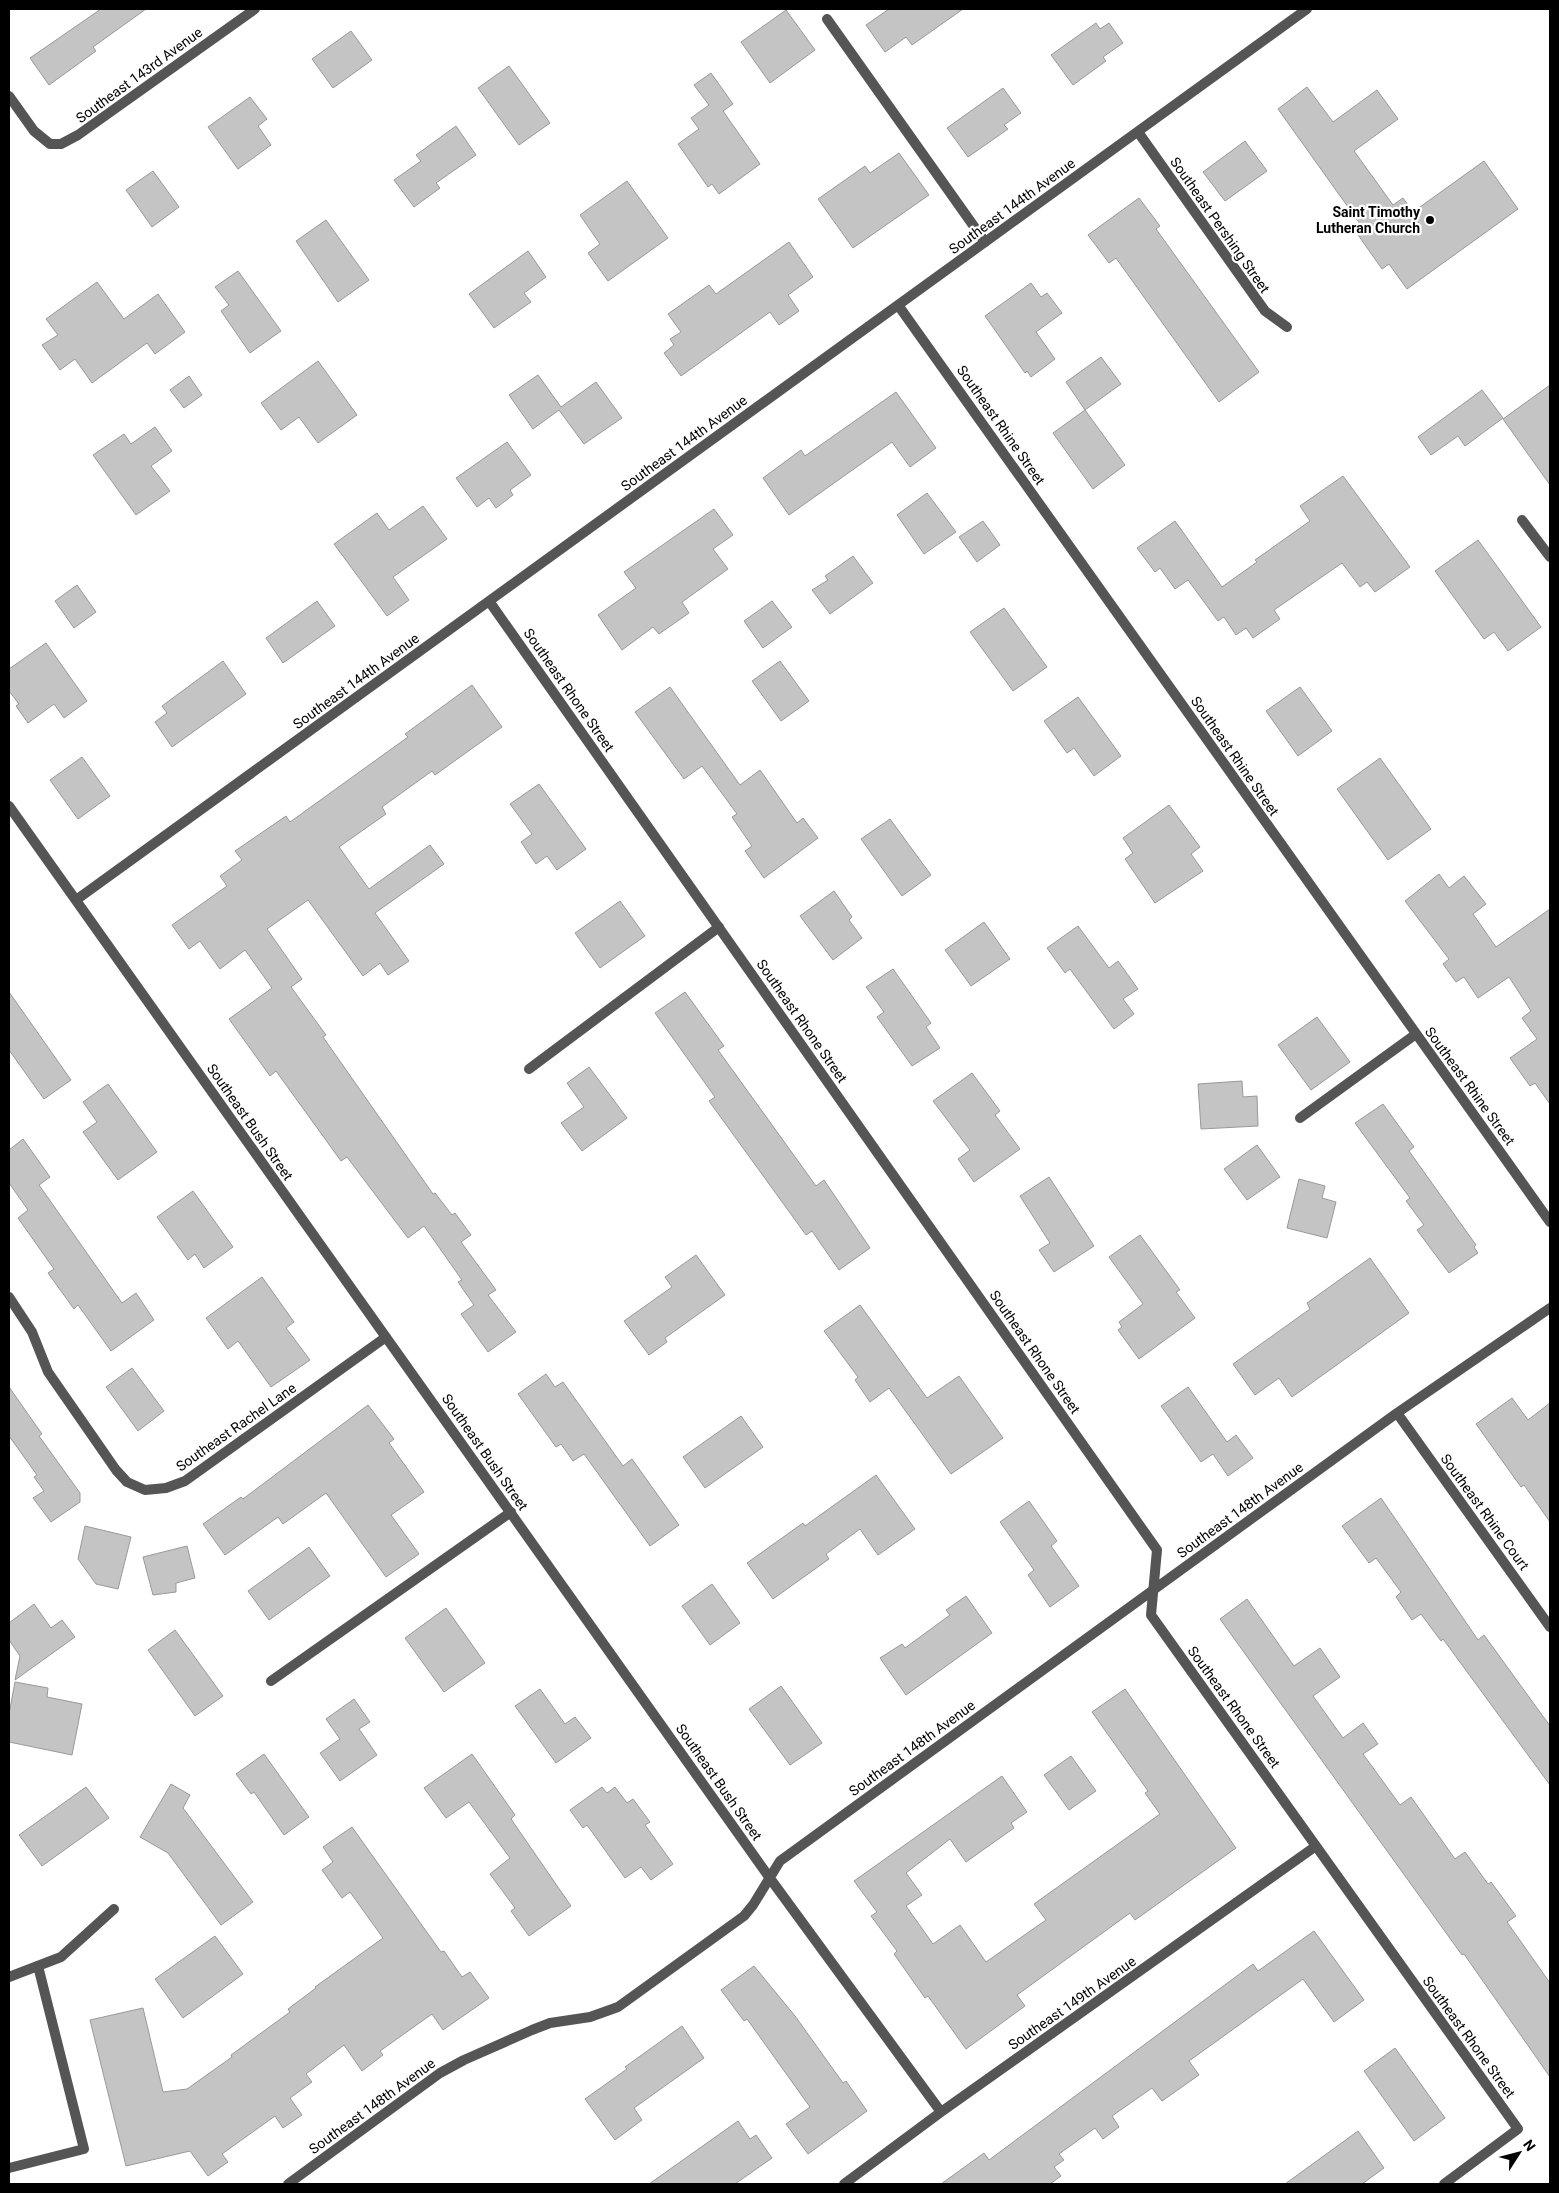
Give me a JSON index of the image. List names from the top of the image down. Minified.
{"streets":{"street":["Southeast 143rd Avenue","Southeast 144th Avenue","Southeast Pershing Street","Southeast Rhine Street","Southeast Rhone Street","Southeast Bush Street","Southeast Rachel Lane","Southeast 148th Avenue","Southeast Rhine Court","Southeast 149th Avenue"]},"crossings":[["Southeast 144th Avenue","Southeast Pershing Street"],["Southeast 144th Avenue","Southeast Rhine Street"],["Southeast 144th Avenue","Southeast Rhone Street"],["Southeast 144th Avenue","Southeast Bush Street"],["Southeast Rhone Street","Southeast 148th Avenue"],["Southeast Rhone Street","Southeast 149th Avenue"],["Southeast Bush Street","Southeast Rachel Lane"],["Southeast Bush Street","Southeast 148th Avenue"],["Southeast Bush Street","Southeast 149th Avenue"],["Southeast 148th Avenue","Southeast Rhine Court"]],"places":["Saint Timothy Lutheran Church"],"north":"top right"}
